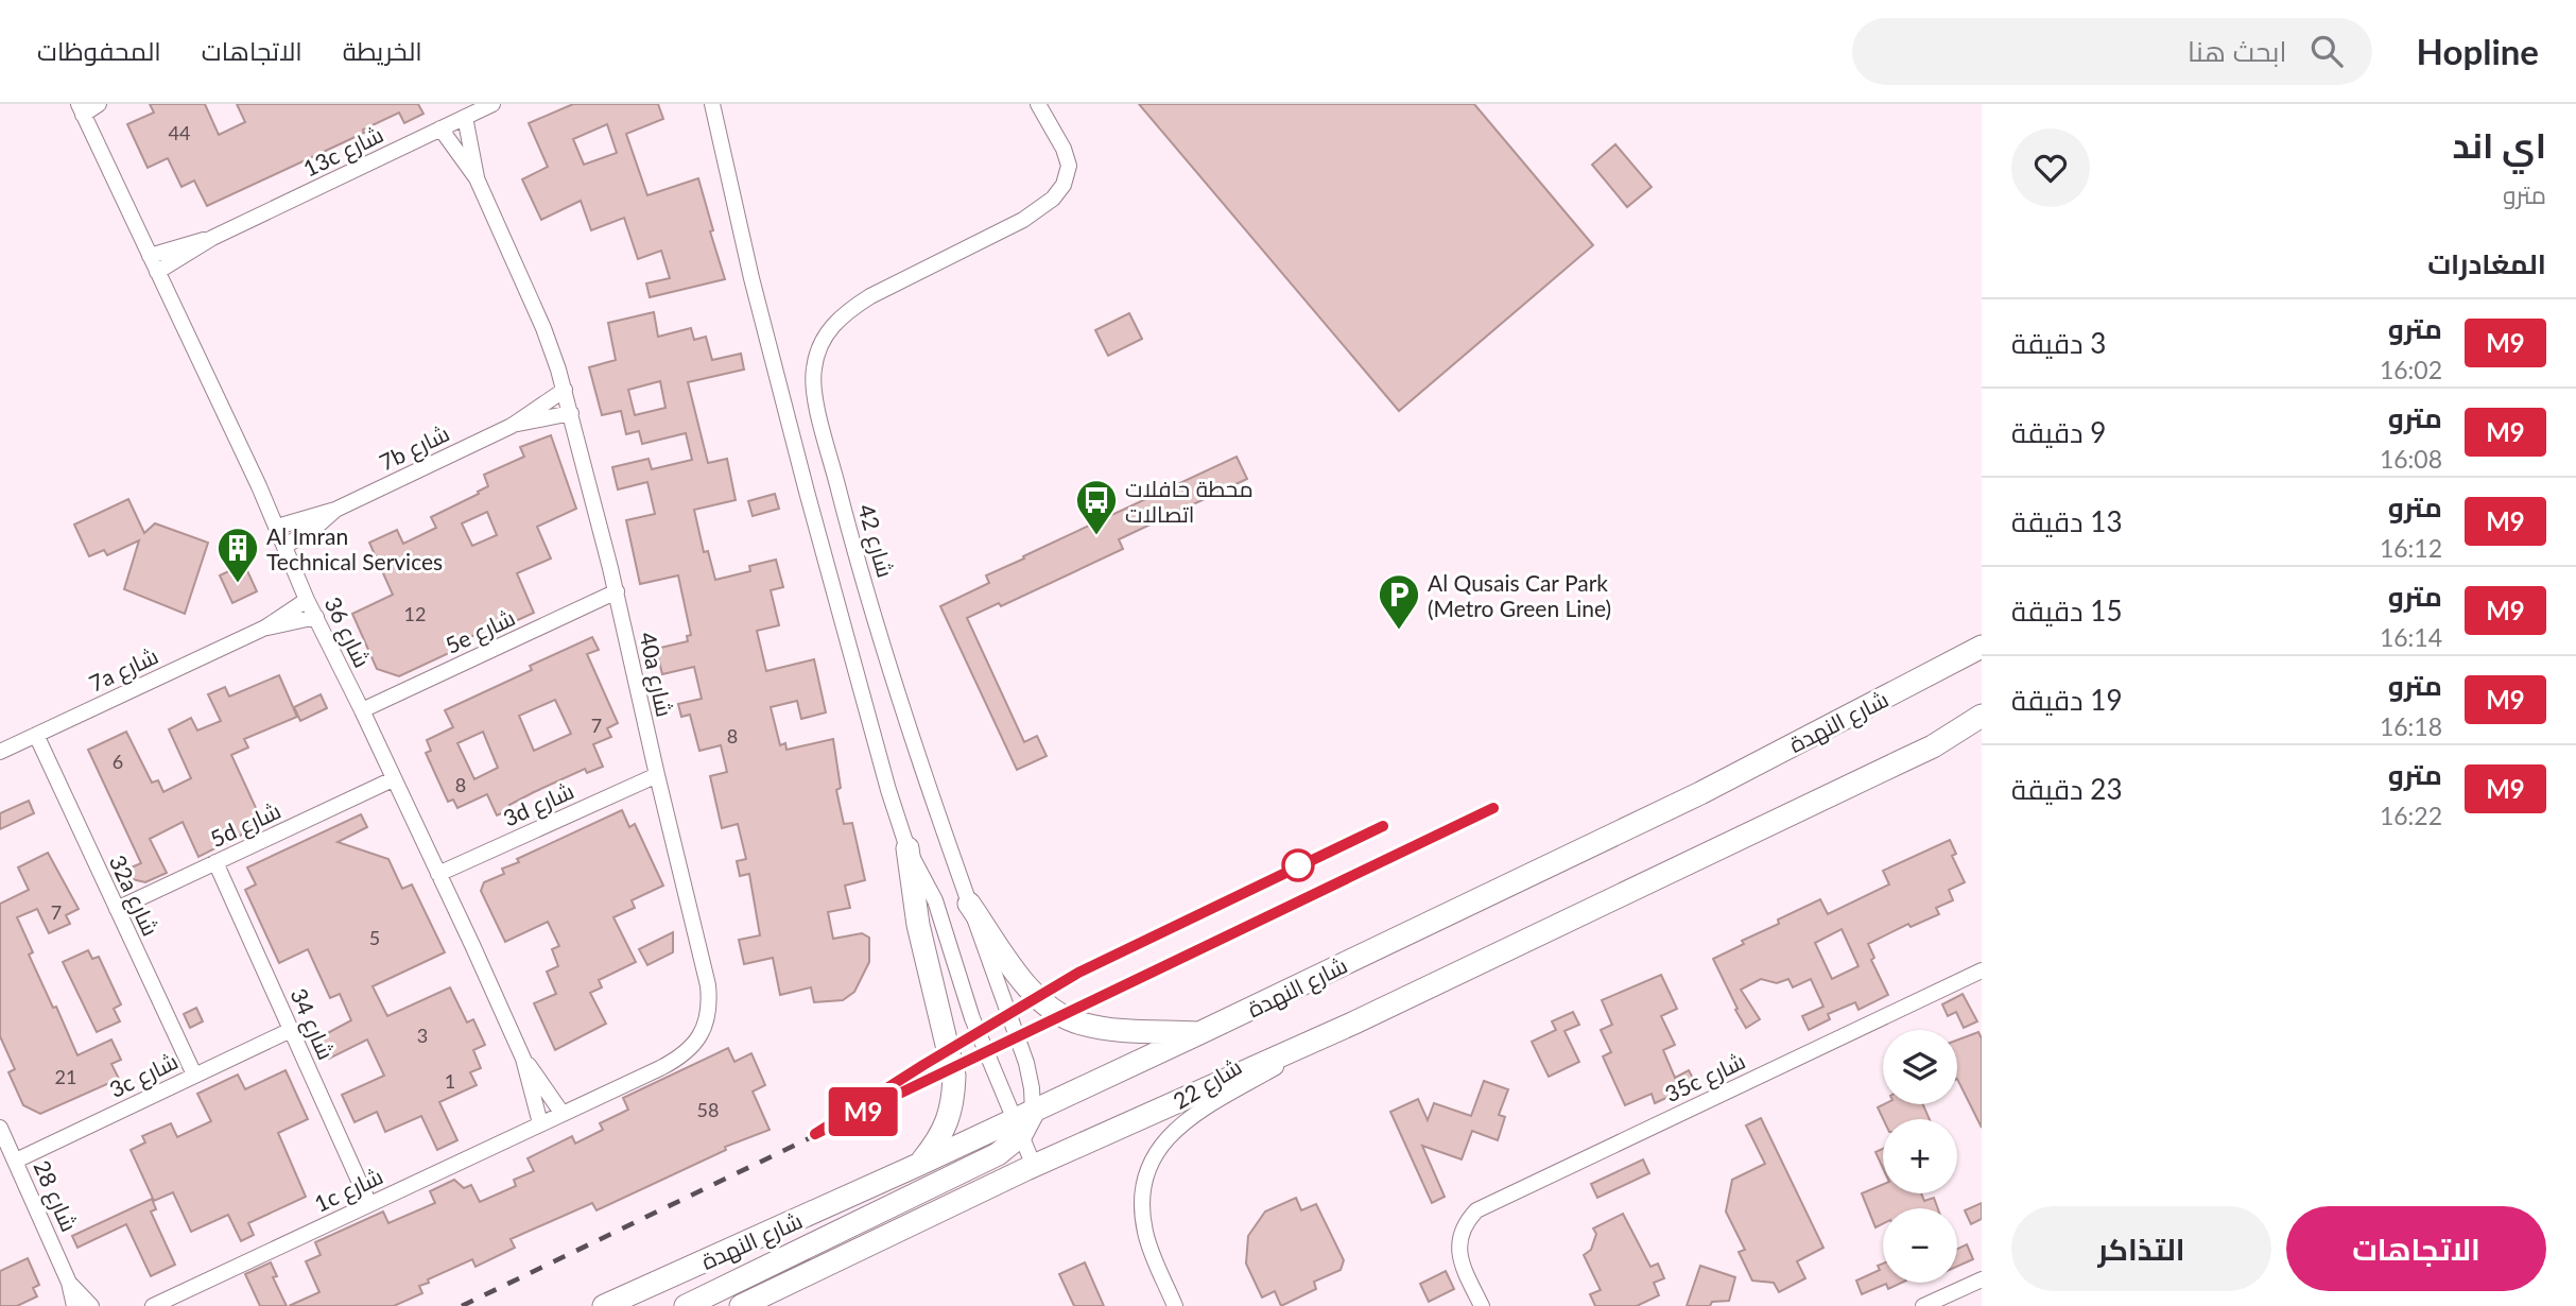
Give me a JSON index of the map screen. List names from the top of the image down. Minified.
{"streets":{"main road":["شارع النهدة"],"street":["13c شارع","7b شارع","شارع 42","5e شارع","شارع 36","7a شارع","40a شارع","3d شارع","5d شارع","32a شارع","شارع 34","3c شارع","35c شارع","شارع 22","1c شارع","شارع 28"]},"crossings":[["13c شارع","شارع 36"],["13c شارع","40a شارع"],["7b شارع","شارع 36"],["7b شارع","40a شارع"],["شارع 42","شارع النهدة"],["5e شارع","شارع 36"],["5e شارع","40a شارع"],["شارع 36","7a شارع"],["شارع 36","40a شارع"],["شارع 36","3d شارع"],["شارع 36","5d شارع"],["شارع 36","1c شارع"],["7a شارع","32a شارع"],["40a شارع","3d شارع"],["40a شارع","1c شارع"],["5d شارع","32a شارع"],["5d شارع","شارع 34"],["32a شارع","3c شارع"],["شارع 34","3c شارع"],["شارع 34","1c شارع"],["3c شارع","شارع 28"]],"places":{"bus stop":["محطة حافلات اتصالات"],"building":["Al Imran Technical Services"],"parking":["Al Qusais Car Park (Metro Green Line)"]},"lines":["metro line M9"],"house_numbers":["44","12","7","8","6","8","7","5","3","21","1","58"],"page":{"header":"Hopline","search":"ابحث هنا","nav":["الخريطة","الاتجاهات","المحفوظات"],"heading":[["اي اند","مترو"],"المغادرات"],"on_map":"M9","list":[{"mark":"M9","name":"مترو","note":"16:02","value":"3 دقيقة"},{"mark":"M9","name":"مترو","note":"16:08","value":"9 دقيقة"},{"mark":"M9","name":"مترو","note":"16:12","value":"13 دقيقة"},{"mark":"M9","name":"مترو","note":"16:14","value":"15 دقيقة"},{"mark":"M9","name":"مترو","note":"16:18","value":"19 دقيقة"},{"mark":"M9","name":"مترو","note":"16:22","value":"23 دقيقة"}],"map_buttons":["+","−"],"buttons":["الاتجاهات","التذاكر"]}}
